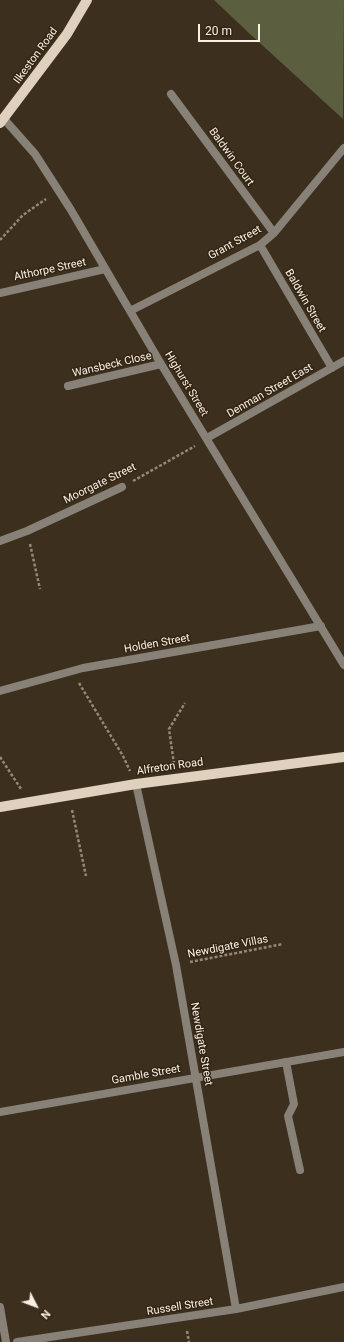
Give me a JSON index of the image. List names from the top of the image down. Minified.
{"streets":{"main road":["Ilkeston Road","Alfreton Road"],"street":["Baldwin Court","Grant Street","Althorpe Street","Baldwin Street","Wansbeck Close","Highurst Street","Denman Street East","Moorgate Street","Holden Street","Newdigate Street","Gamble Street","Russell Street"],"path":["Newdigate Villas"]},"crossings":[["Ilkeston Road","Highurst Street"],["Baldwin Court","Grant Street"],["Grant Street","Baldwin Street"],["Grant Street","Highurst Street"],["Althorpe Street","Highurst Street"],["Baldwin Street","Denman Street East"],["Wansbeck Close","Highurst Street"],["Highurst Street","Denman Street East"],["Highurst Street","Moorgate Street"],["Highurst Street","Holden Street"],["Denman Street East","Moorgate Street"],["Alfreton Road","Newdigate Street"],["Newdigate Villas","Newdigate Street"],["Newdigate Street","Gamble Street"],["Newdigate Street","Russell Street"]],"scale_bar":"20 m","north":"bottom right"}
